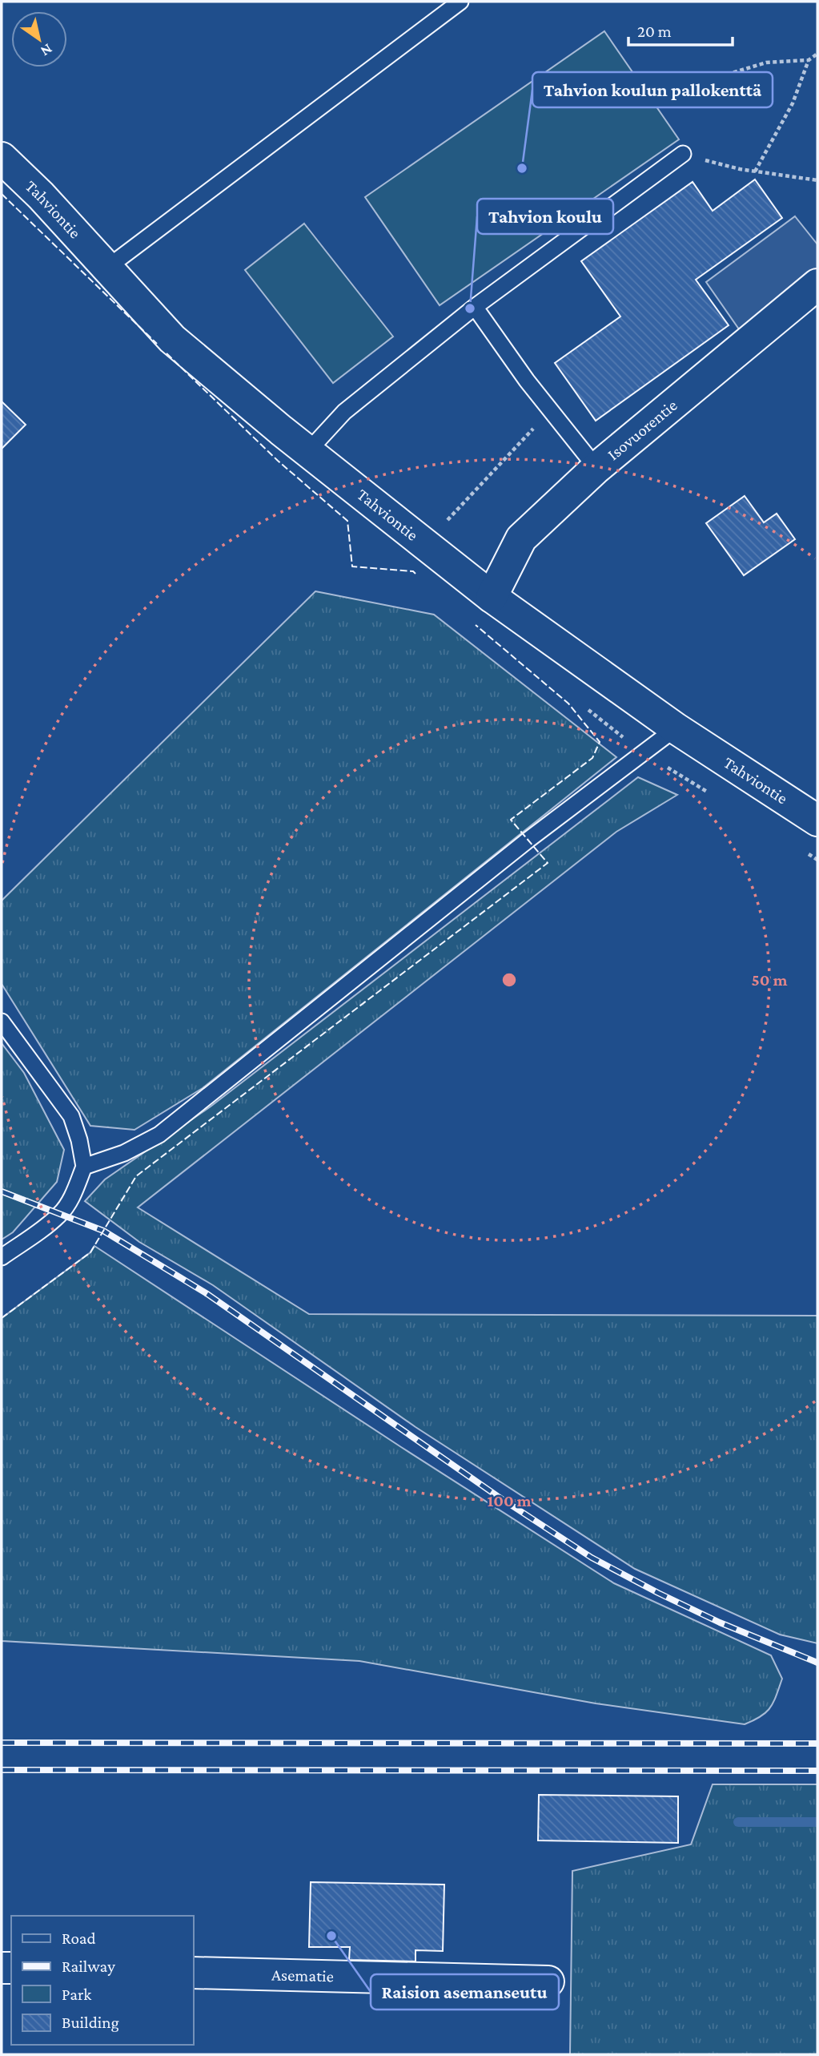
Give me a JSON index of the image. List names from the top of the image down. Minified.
{"streets":{"street":["Tahviontie","Isovuorentie","Asematie"]},"crossings":[["Tahviontie","Isovuorentie"]],"places":["Tahvion koulun pallokenttä","Tahvion koulu","Raision asemanseutu"],"legend":["Road","Railway","Park","Building"],"scale_bar":"20 m","north":"bottom right","rings":["50 m","100 m"]}
